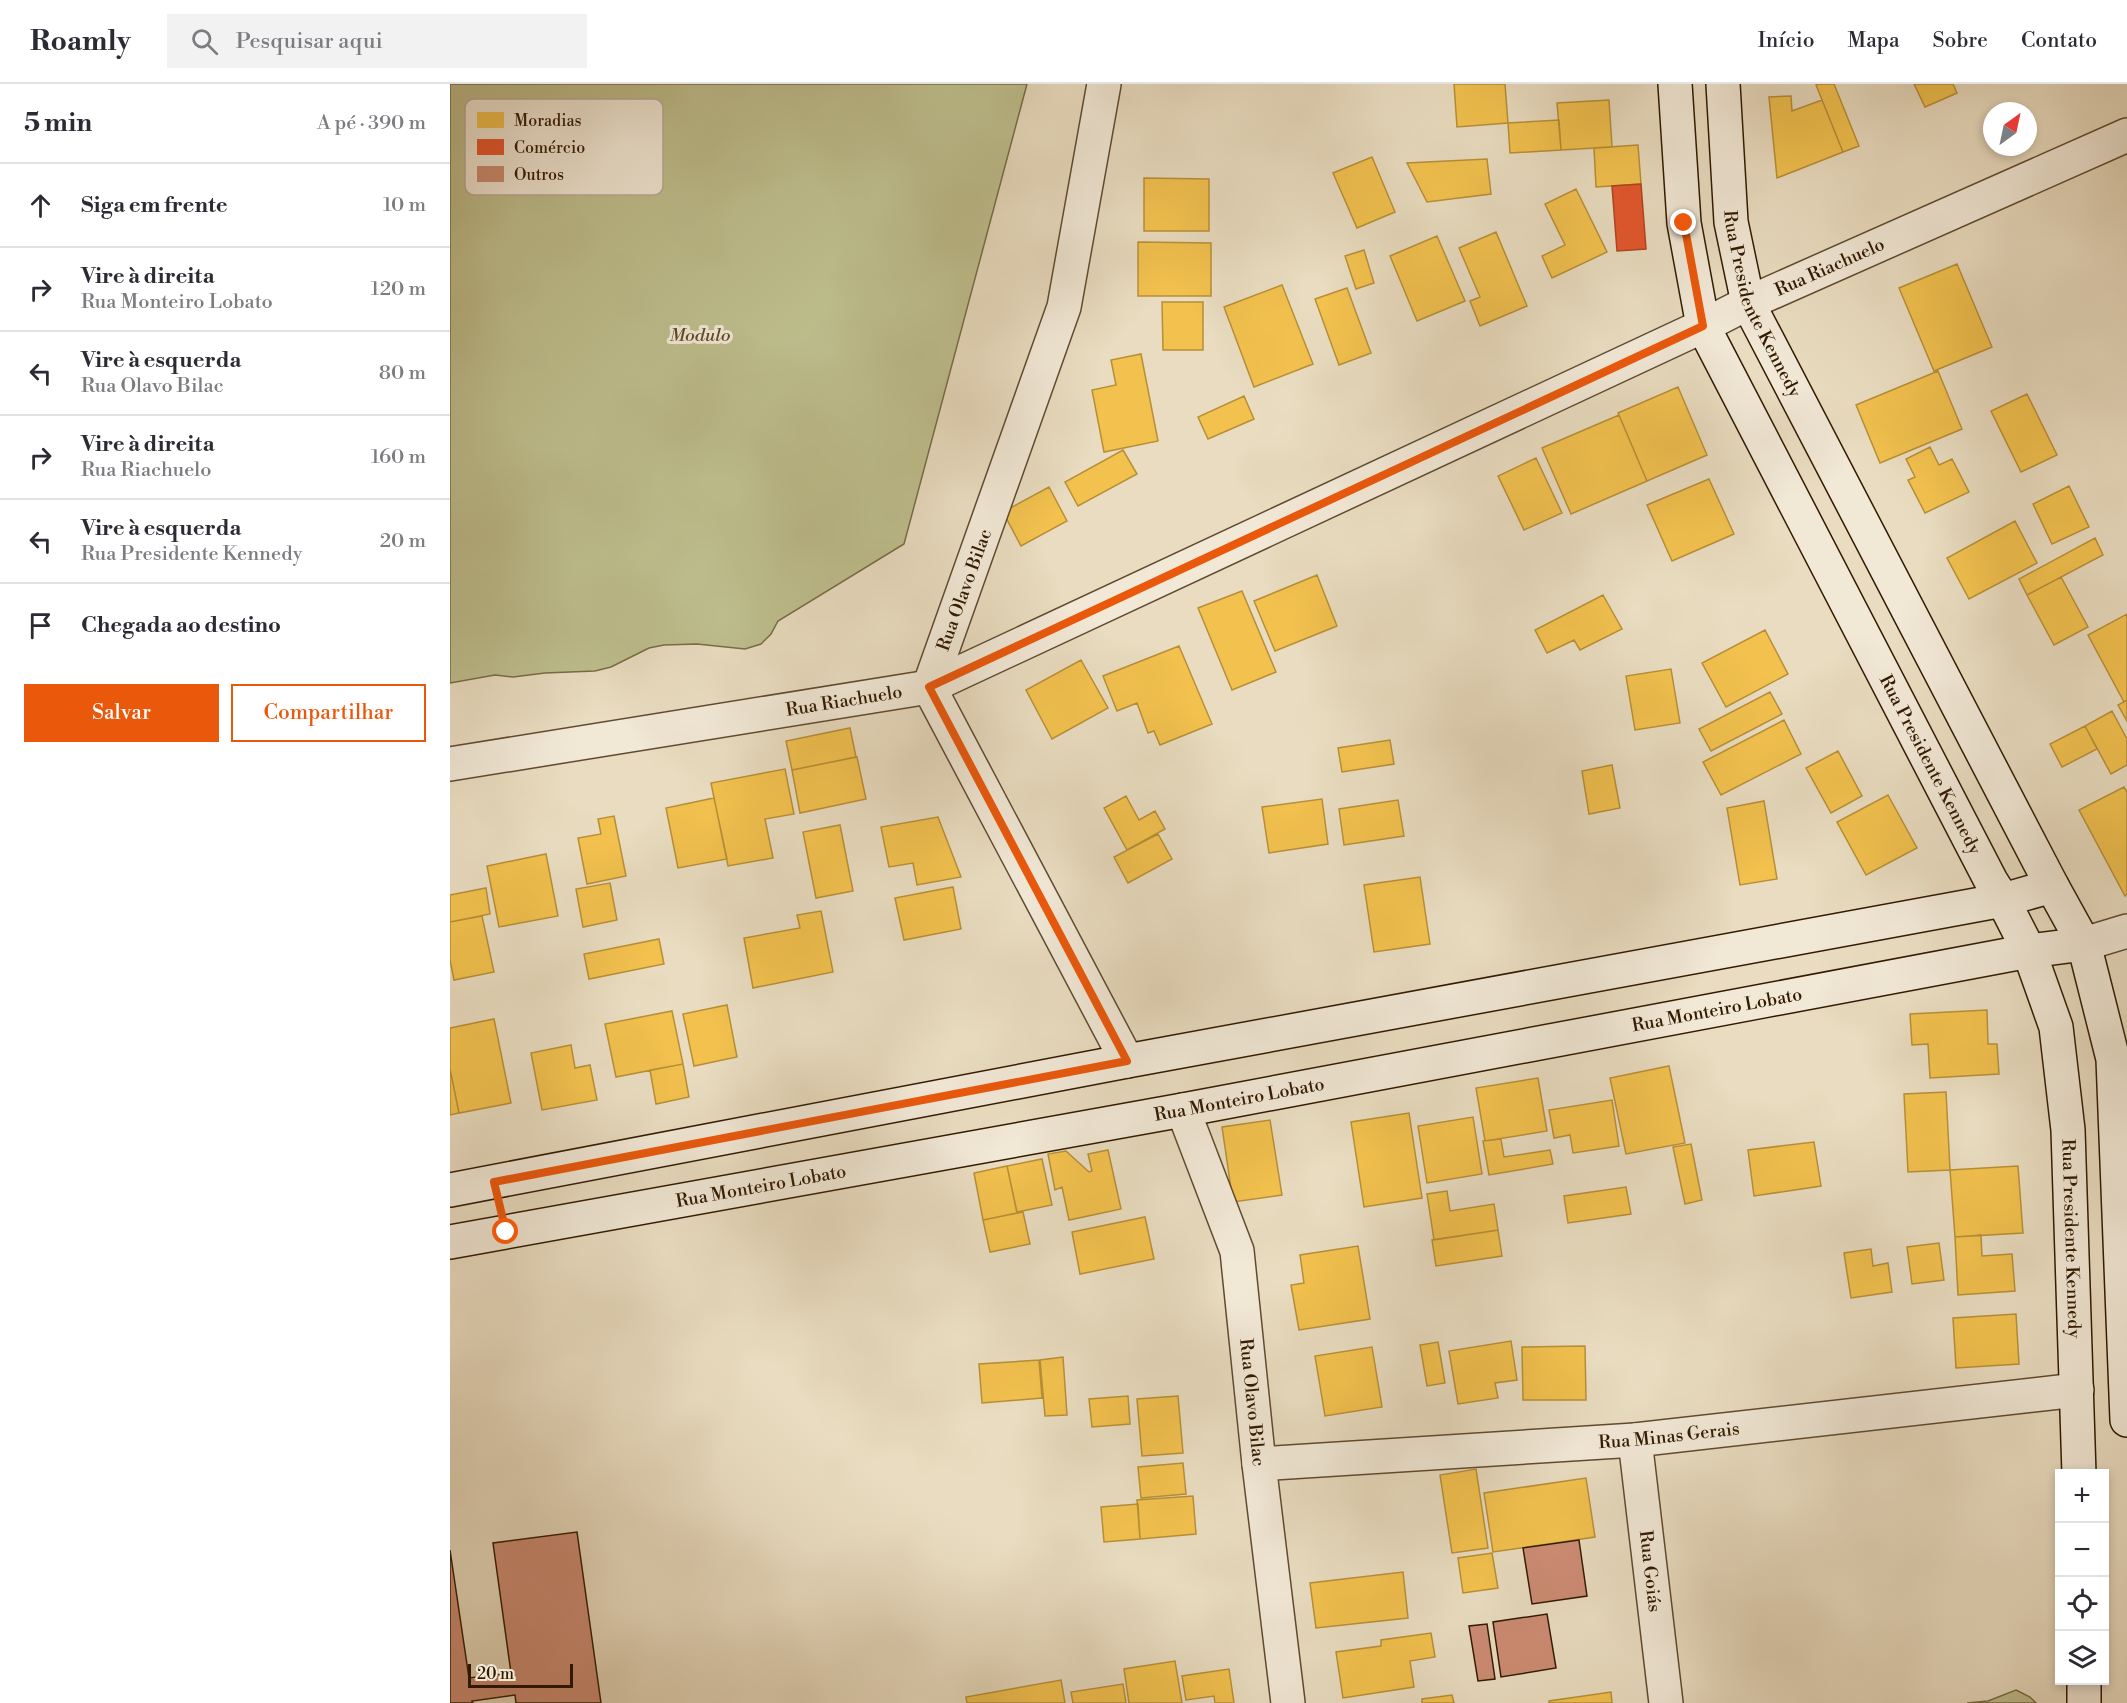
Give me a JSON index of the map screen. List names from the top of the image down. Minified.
{"streets":{"street":["Rua Riachuelo","Rua Presidente Kennedy","Rua Olavo Bilac","Rua Monteiro Lobato","Rua Minas Gerais","Rua Goiás"]},"crossings":[["Rua Riachuelo","Rua Presidente Kennedy"],["Rua Riachuelo","Rua Olavo Bilac"],["Rua Presidente Kennedy","Rua Monteiro Lobato"],["Rua Presidente Kennedy","Rua Minas Gerais"],["Rua Olavo Bilac","Rua Monteiro Lobato"],["Rua Olavo Bilac","Rua Minas Gerais"],["Rua Minas Gerais","Rua Goiás"]],"parks":["Modulo"],"legend":["Moradias","Comércio","Outros"],"scale_bar":"20 m","north":"top right","page":{"header":"Roamly","search":"Pesquisar aqui","nav":["Início","Mapa","Sobre","Contato"],"heading":["5 min","A pé · 390 m"],"list":[["Siga em frente","10 m"],["Vire à direita","Rua Monteiro Lobato","120 m"],["Vire à esquerda","Rua Olavo Bilac","80 m"],["Vire à direita","Rua Riachuelo","160 m"],["Vire à esquerda","Rua Presidente Kennedy","20 m"],"Chegada ao destino"],"buttons":["Salvar","Compartilhar"],"map_buttons":["+","−"],"scale":"20 m"}}
